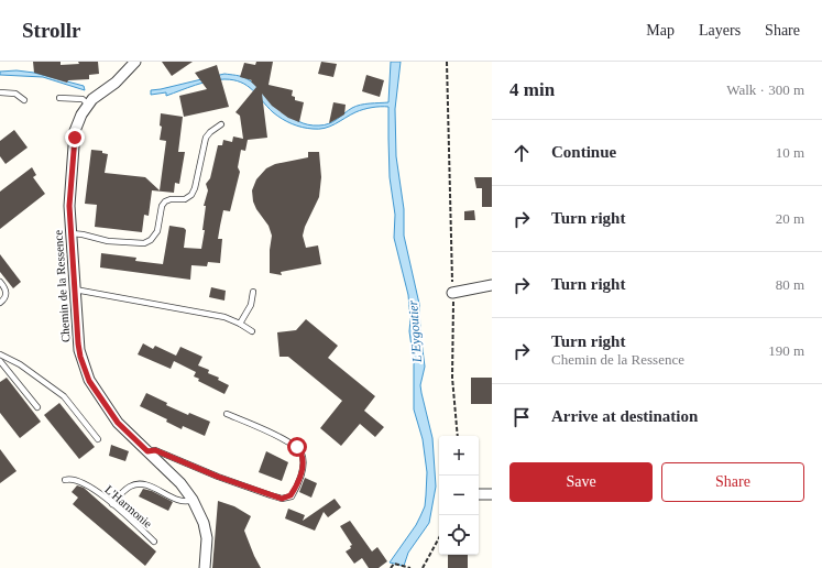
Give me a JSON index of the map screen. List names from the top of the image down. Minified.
{"streets":{"street":["Chemin de la Ressence"],"lane":["L'Harmonie"]},"water":["L'Eygoutier"],"page":{"header":"Strollr","nav":["Map","Layers","Share"],"heading":["4 min","Walk · 300 m"],"list":[["Continue","10 m"],["Turn right","20 m"],["Turn right","80 m"],["Turn right","Chemin de la Ressence","190 m"],"Arrive at destination"],"map_buttons":["+","−"],"buttons":["Save","Share"]}}
